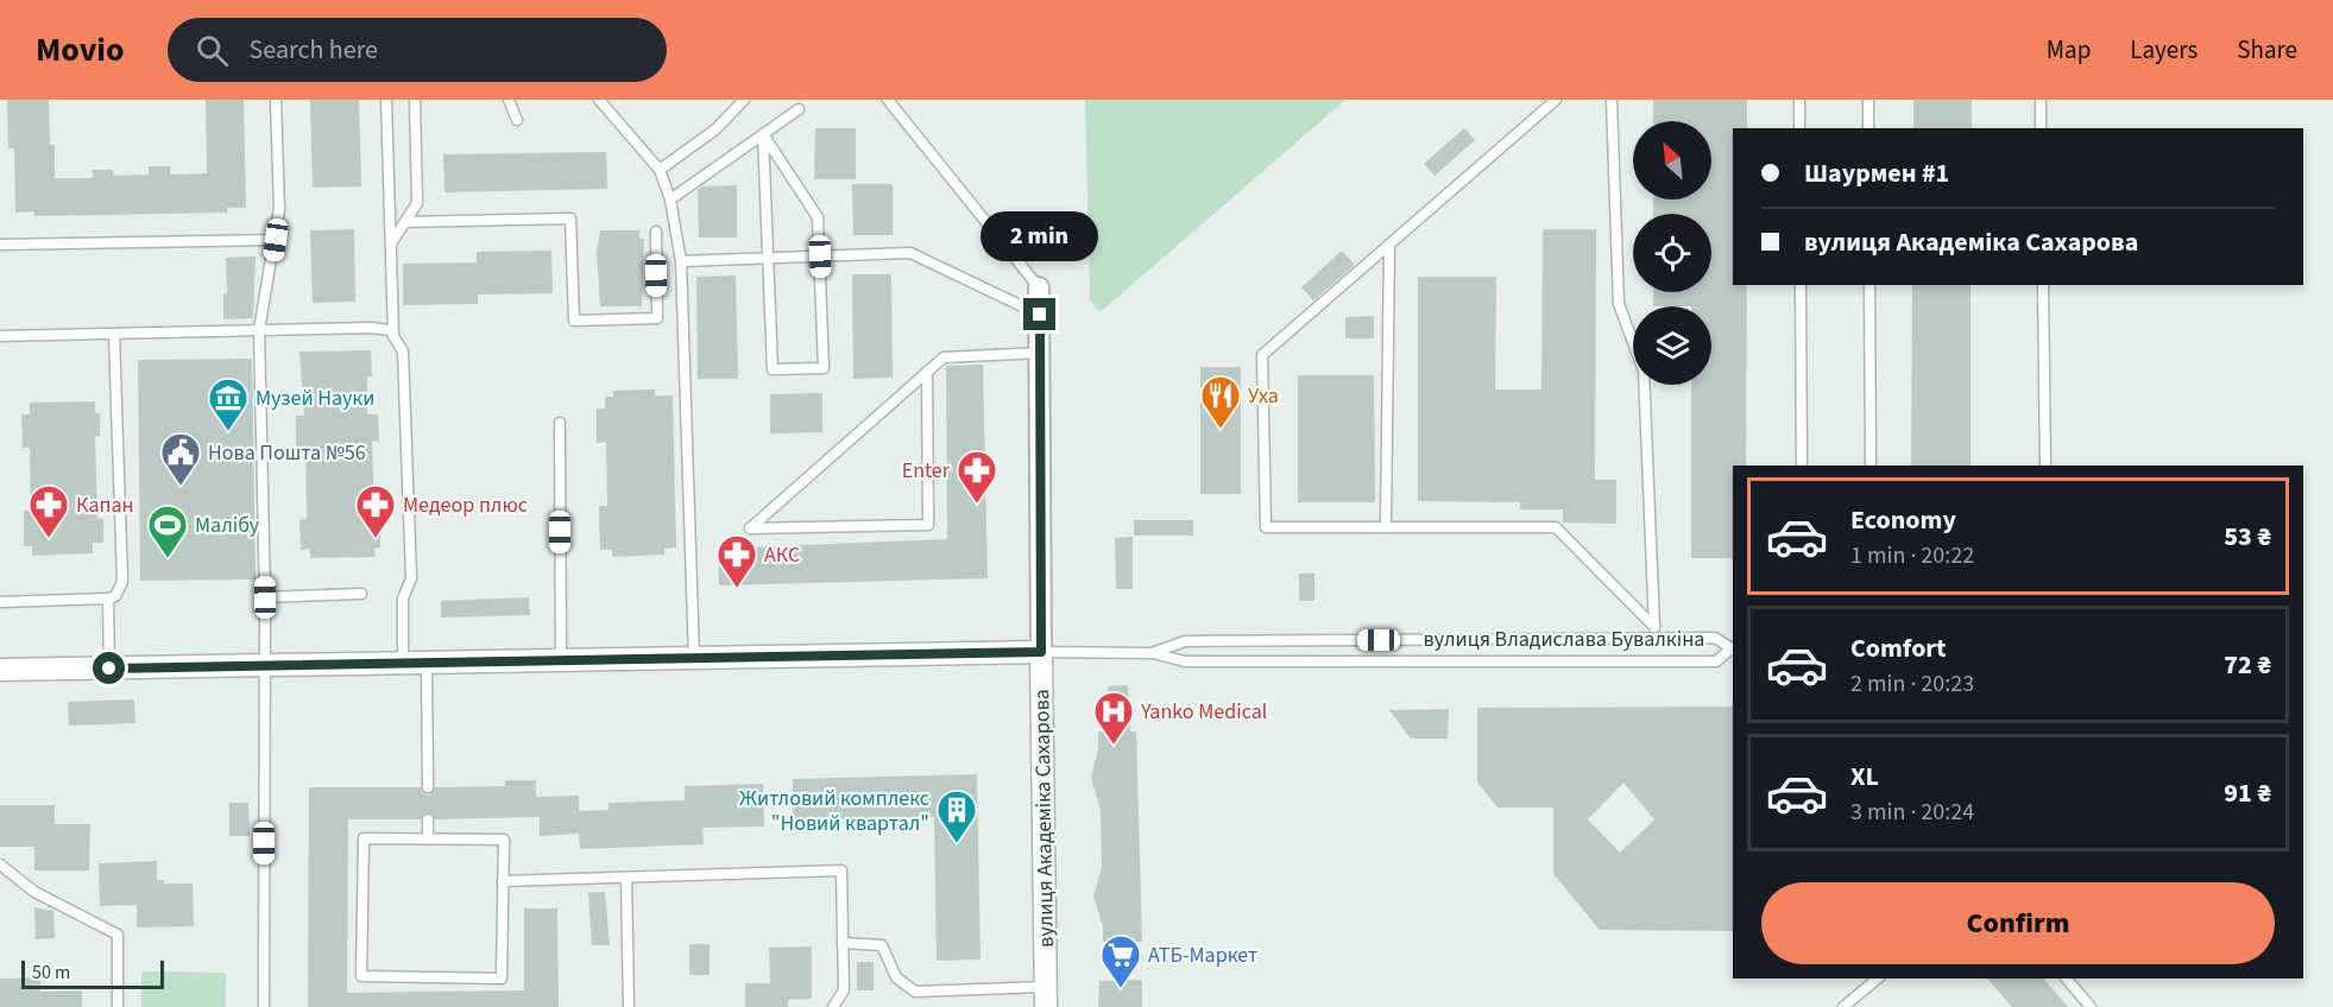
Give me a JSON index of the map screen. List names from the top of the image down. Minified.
{"streets":{"street":["вулиця Владислава Бувалкіна","вулиця Академіка Сахарова"]},"crossings":[["вулиця Владислава Бувалкіна","вулиця Академіка Сахарова"]],"places":{"restaurant":["Уха"],"museum":["Музей Науки"],"public building":["Нова Пошта №56"],"pharmacy":["Enter","Капан","Медеор плюс","АКС"],"sports":["Малiбу"],"hospital":["Yanko Medical"],"building":["Житловий комплекс \"Новий квартал\""],"supermarket":["АТБ-Маркет"]},"scale_bar":"50 m","north":"top left","page":{"header":"Movio","search":"Search here","nav":["Map","Layers","Share"],"banner":["Шаурмен #1","вулиця Академіка Сахарова"],"bubble":"2 min","list":[{"name":"Economy","note":"1 min · 20:22","value":"53 ₴"},{"name":"Comfort","note":"2 min · 20:23","value":"72 ₴"},{"name":"XL","note":"3 min · 20:24","value":"91 ₴"}],"buttons":"Confirm","scale":"50 m"}}
